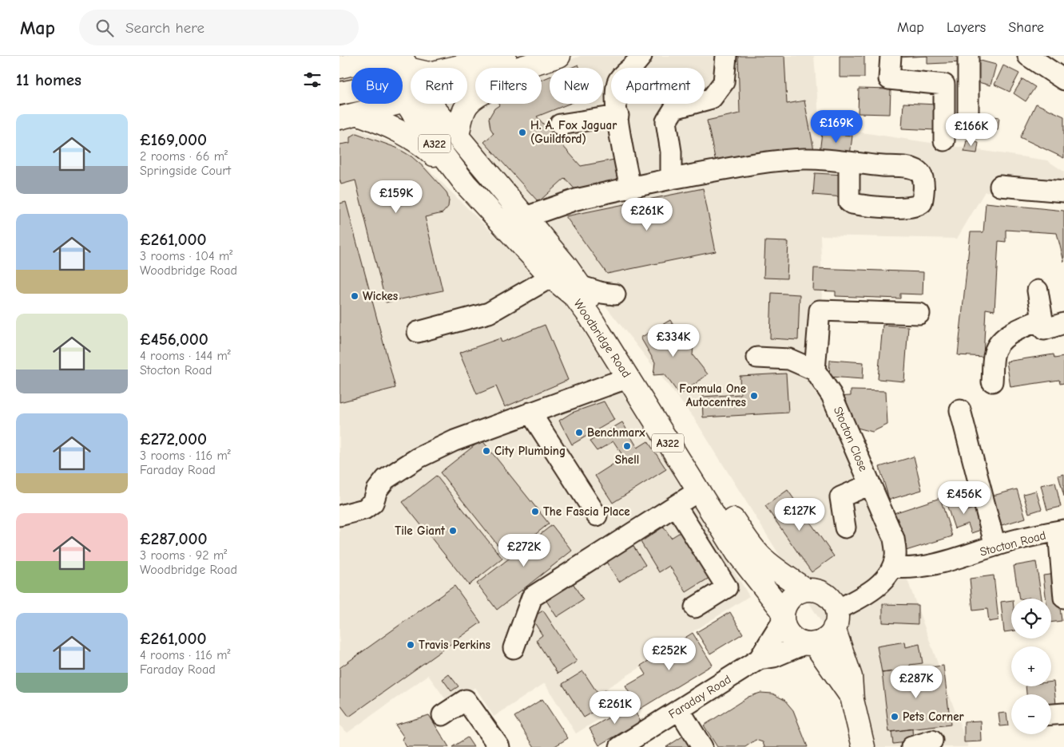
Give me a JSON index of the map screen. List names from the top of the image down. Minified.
{"streets":{"main road":["A322","Woodbridge Road"],"street":["Stocton Close","Stocton Road","Faraday Road"]},"crossings":[["Woodbridge Road","Stocton Close"],["Woodbridge Road","Faraday Road"],["Stocton Close","Stocton Road"],["Stocton Close","Faraday Road"]],"places":["H. A. Fox Jaguar (Guildford)","Wickes","Formula One Autocentres","Benchmarx","Shell","City Plumbing","The Fascia Place","Tile Giant","Travis Perkins","Pets Corner"],"page":{"header":"Map","search":"Search here","nav":["Map","Layers","Share"],"heading":"11 homes","chip":["Buy","Rent","Filters","New","Apartment"],"list":[{"name":"£169,000","note":"2 rooms · 66 m² · Springside Court"},{"name":"£261,000","note":"3 rooms · 104 m² · Woodbridge Road"},{"name":"£456,000","note":"4 rooms · 144 m² · Stocton Road"},{"name":"£272,000","note":"3 rooms · 116 m² · Faraday Road"},{"name":"£287,000","note":"3 rooms · 92 m² · Woodbridge Road"},{"name":"£261,000","note":"4 rooms · 116 m² · Faraday Road"}],"price":["£169K","£166K","£159K","£261K","£334K","£456K","£127K","£272K","£252K","£287K","£261K"],"map_buttons":["+","−"]}}
